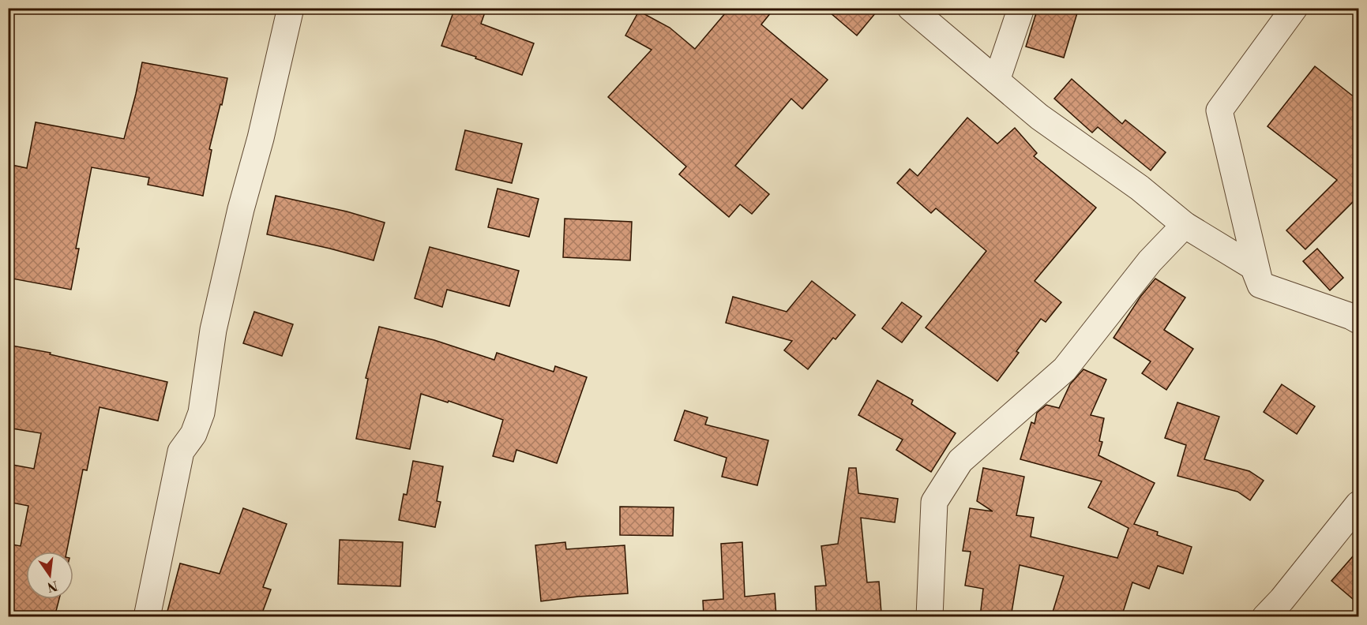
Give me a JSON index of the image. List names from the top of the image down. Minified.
{"north":"bottom"}
